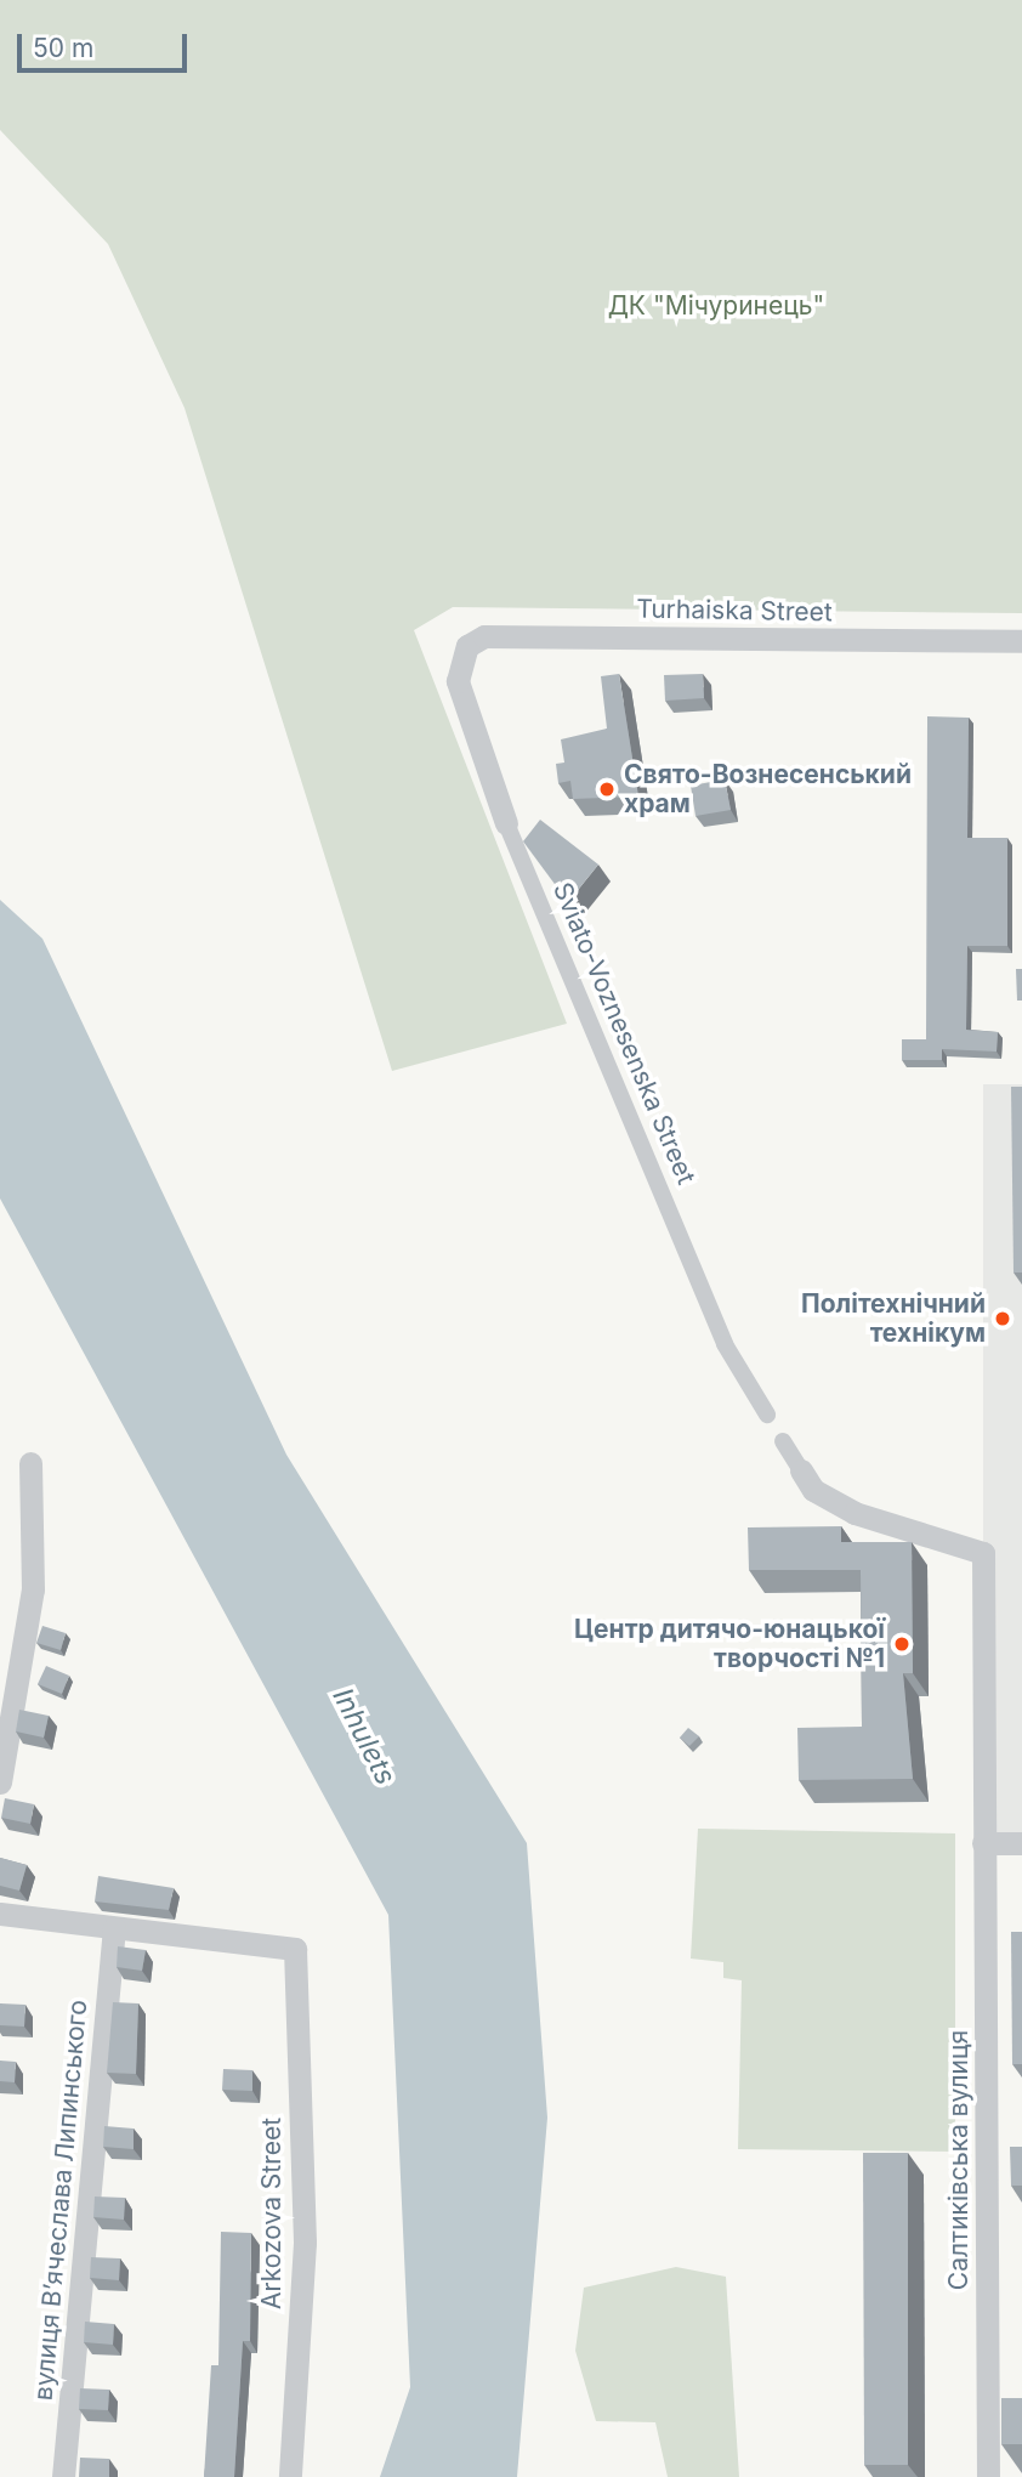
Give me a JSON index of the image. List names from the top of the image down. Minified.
{"streets":{"street":["Turhaiska Street","Sviato-Voznesenska Street","Салтиківська вулиця","вулиця В’ячеслава Липинського","Arkozova Street"]},"crossings":[["Turhaiska Street","Sviato-Voznesenska Street"],["вулиця В’ячеслава Липинського","Arkozova Street"]],"water":["Inhulets"],"parks":["ДК \"Мічуринець\""],"places":["Свято-Вознесенський храм","Політехнічний технікум","Центр дитячо-юнацької творчості №1"],"scale_bar":"50 m"}
